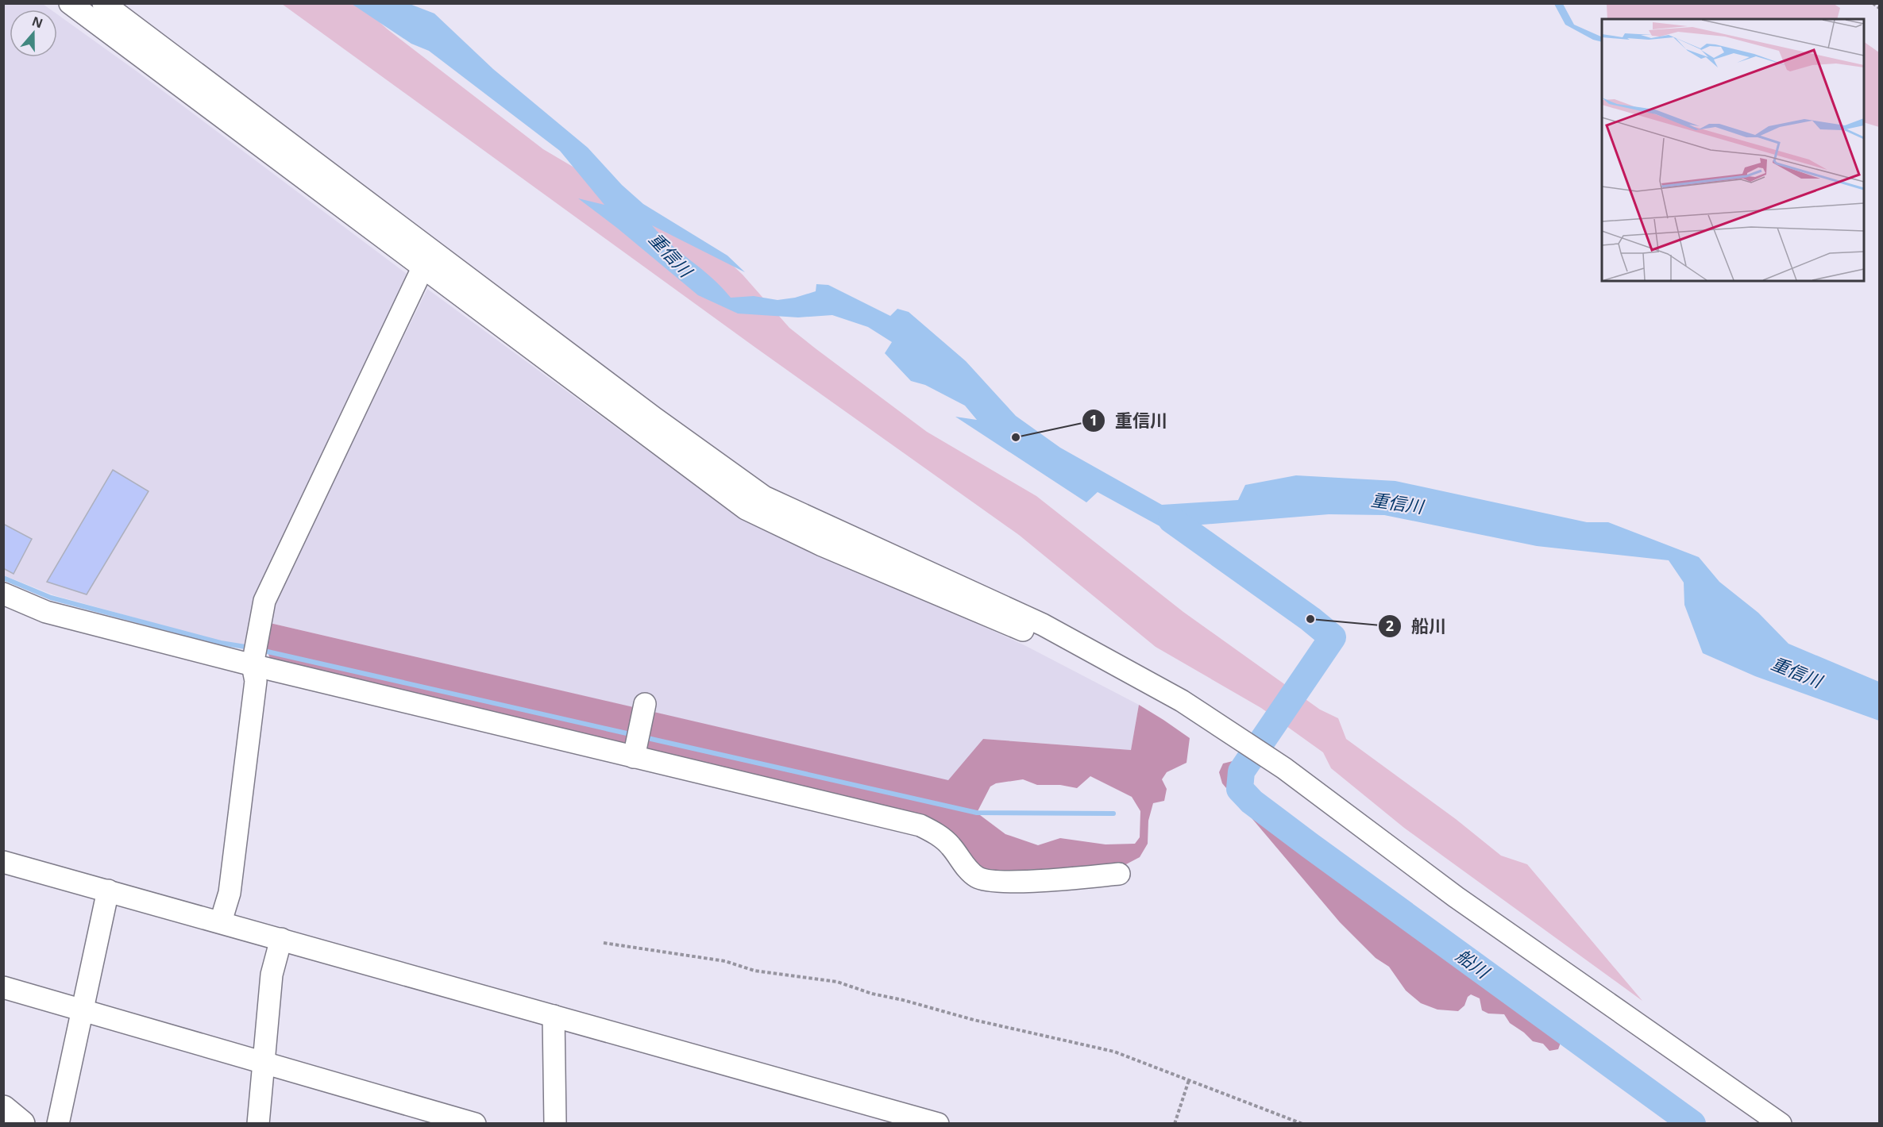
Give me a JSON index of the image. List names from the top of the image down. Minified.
{"water":["重信川","船川"],"places":["重信川","船川"],"north":"top"}
